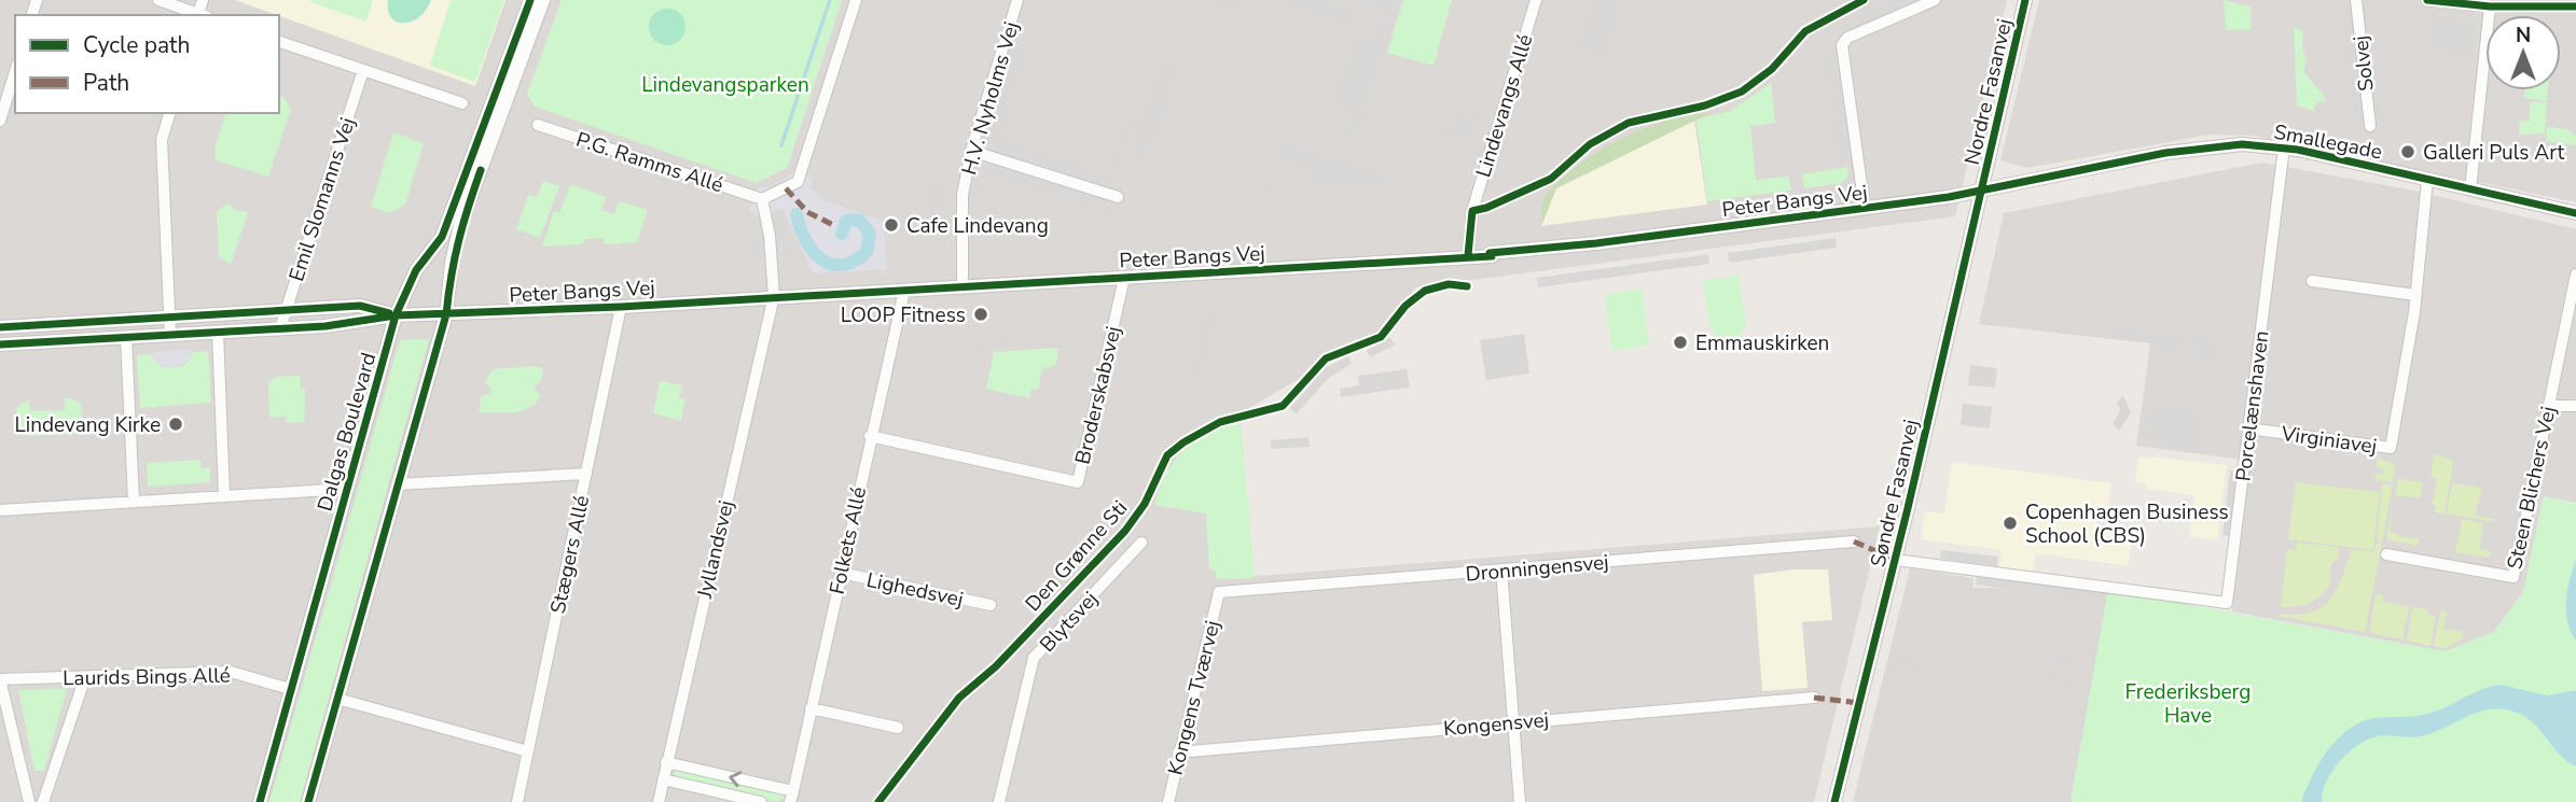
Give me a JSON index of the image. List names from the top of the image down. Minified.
{"streets":{"street":["Solvej","Nordre Fasanvej","H.V. Nyholms Vej","Lindevangs Allé","Smallegade","P.G. Ramms Allé","Emil Slomanns Vej","Peter Bangs Vej","Broderskabsvej","Porcelænshaven","Dalgas Boulevard","Virginiavej","Steen Blichers Vej","Søndre Fasanvej","Folkets Allé","Jyllandsvej","Stægers Allé","Dronningensvej","Lighedsvej","Blytsvej","Laurids Bings Allé","Kongens Tværvej","Kongensvej"],"cycle path":["Den Grønne Sti"]},"crossings":[["Nordre Fasanvej","Smallegade"],["Nordre Fasanvej","Peter Bangs Vej"],["Nordre Fasanvej","Søndre Fasanvej"],["H.V. Nyholms Vej","Peter Bangs Vej"],["Lindevangs Allé","Peter Bangs Vej"],["Smallegade","Peter Bangs Vej"],["Smallegade","Porcelænshaven"],["Smallegade","Virginiavej"],["Smallegade","Søndre Fasanvej"],["P.G. Ramms Allé","Jyllandsvej"],["Emil Slomanns Vej","Peter Bangs Vej"],["Peter Bangs Vej","Broderskabsvej"],["Peter Bangs Vej","Dalgas Boulevard"],["Peter Bangs Vej","Søndre Fasanvej"],["Peter Bangs Vej","Folkets Allé"],["Peter Bangs Vej","Jyllandsvej"],["Peter Bangs Vej","Stægers Allé"],["Broderskabsvej","Folkets Allé"],["Porcelænshaven","Virginiavej"],["Porcelænshaven","Søndre Fasanvej"],["Dalgas Boulevard","Laurids Bings Allé"],["Folkets Allé","Jyllandsvej"],["Folkets Allé","Lighedsvej"],["Dronningensvej","Kongens Tværvej"],["Kongens Tværvej","Kongensvej"]],"parks":["Lindevangsparken","Frederiksberg Have"],"places":["Galleri Puls Art","Cafe Lindevang","LOOP Fitness","Emmauskirken","Lindevang Kirke","Copenhagen Business School (CBS)"],"legend":["Cycle path","Path"],"north":"top"}
